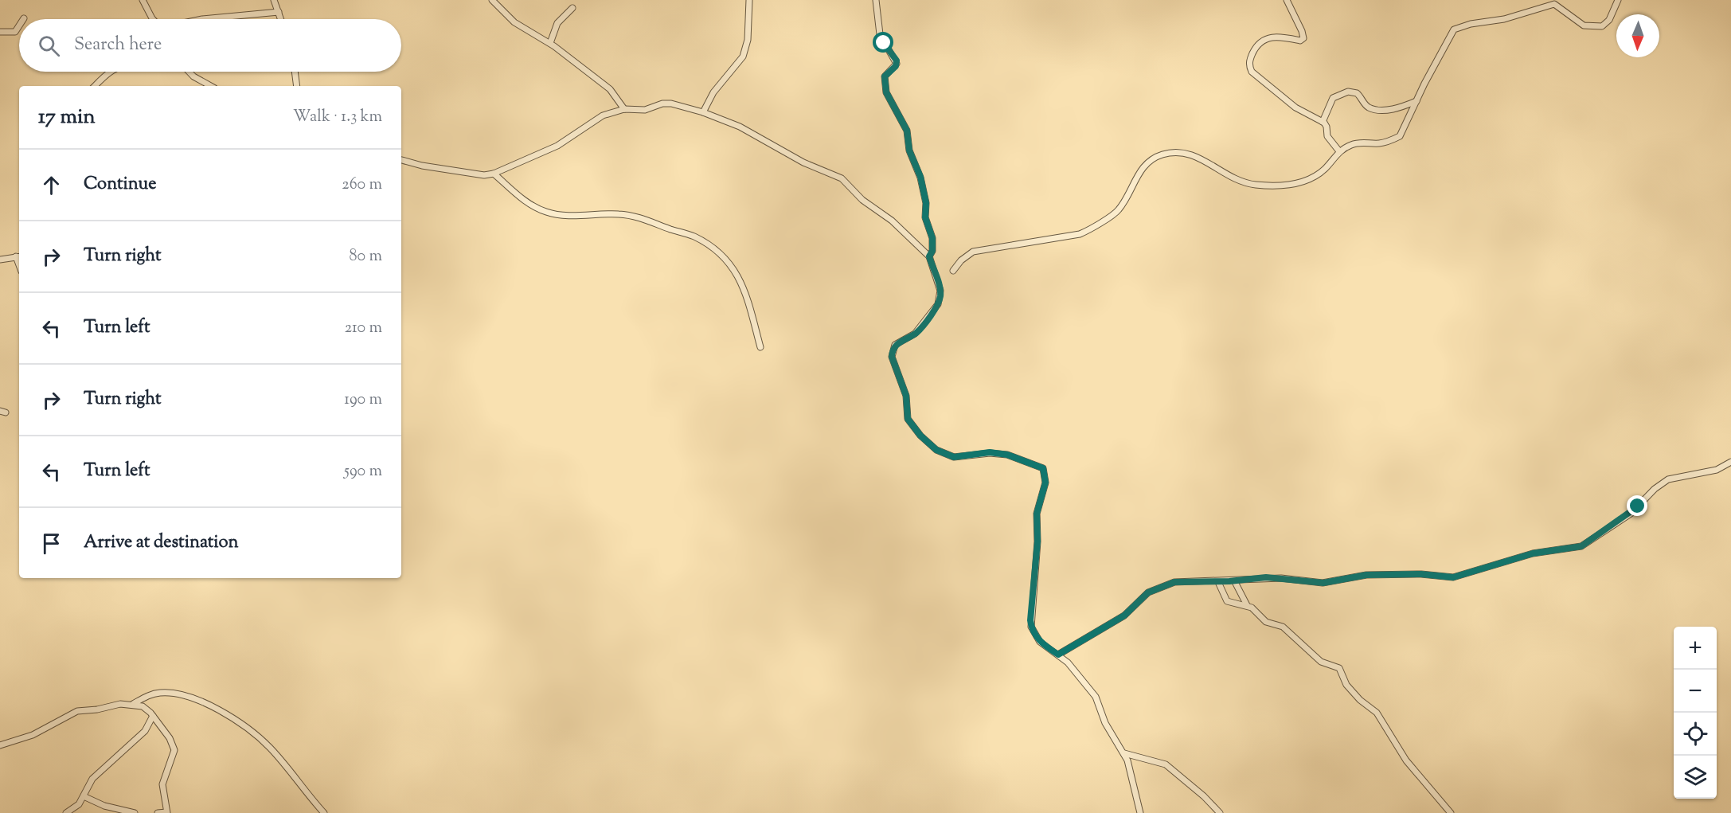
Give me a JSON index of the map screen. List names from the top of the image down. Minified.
{"north":"bottom","page":{"search":"Search here","heading":["17 min","Walk · 1.3 km"],"list":[["Continue","260 m"],["Turn right","80 m"],["Turn left","210 m"],["Turn right","190 m"],["Turn left","590 m"],"Arrive at destination"],"map_buttons":["+","−"]}}
